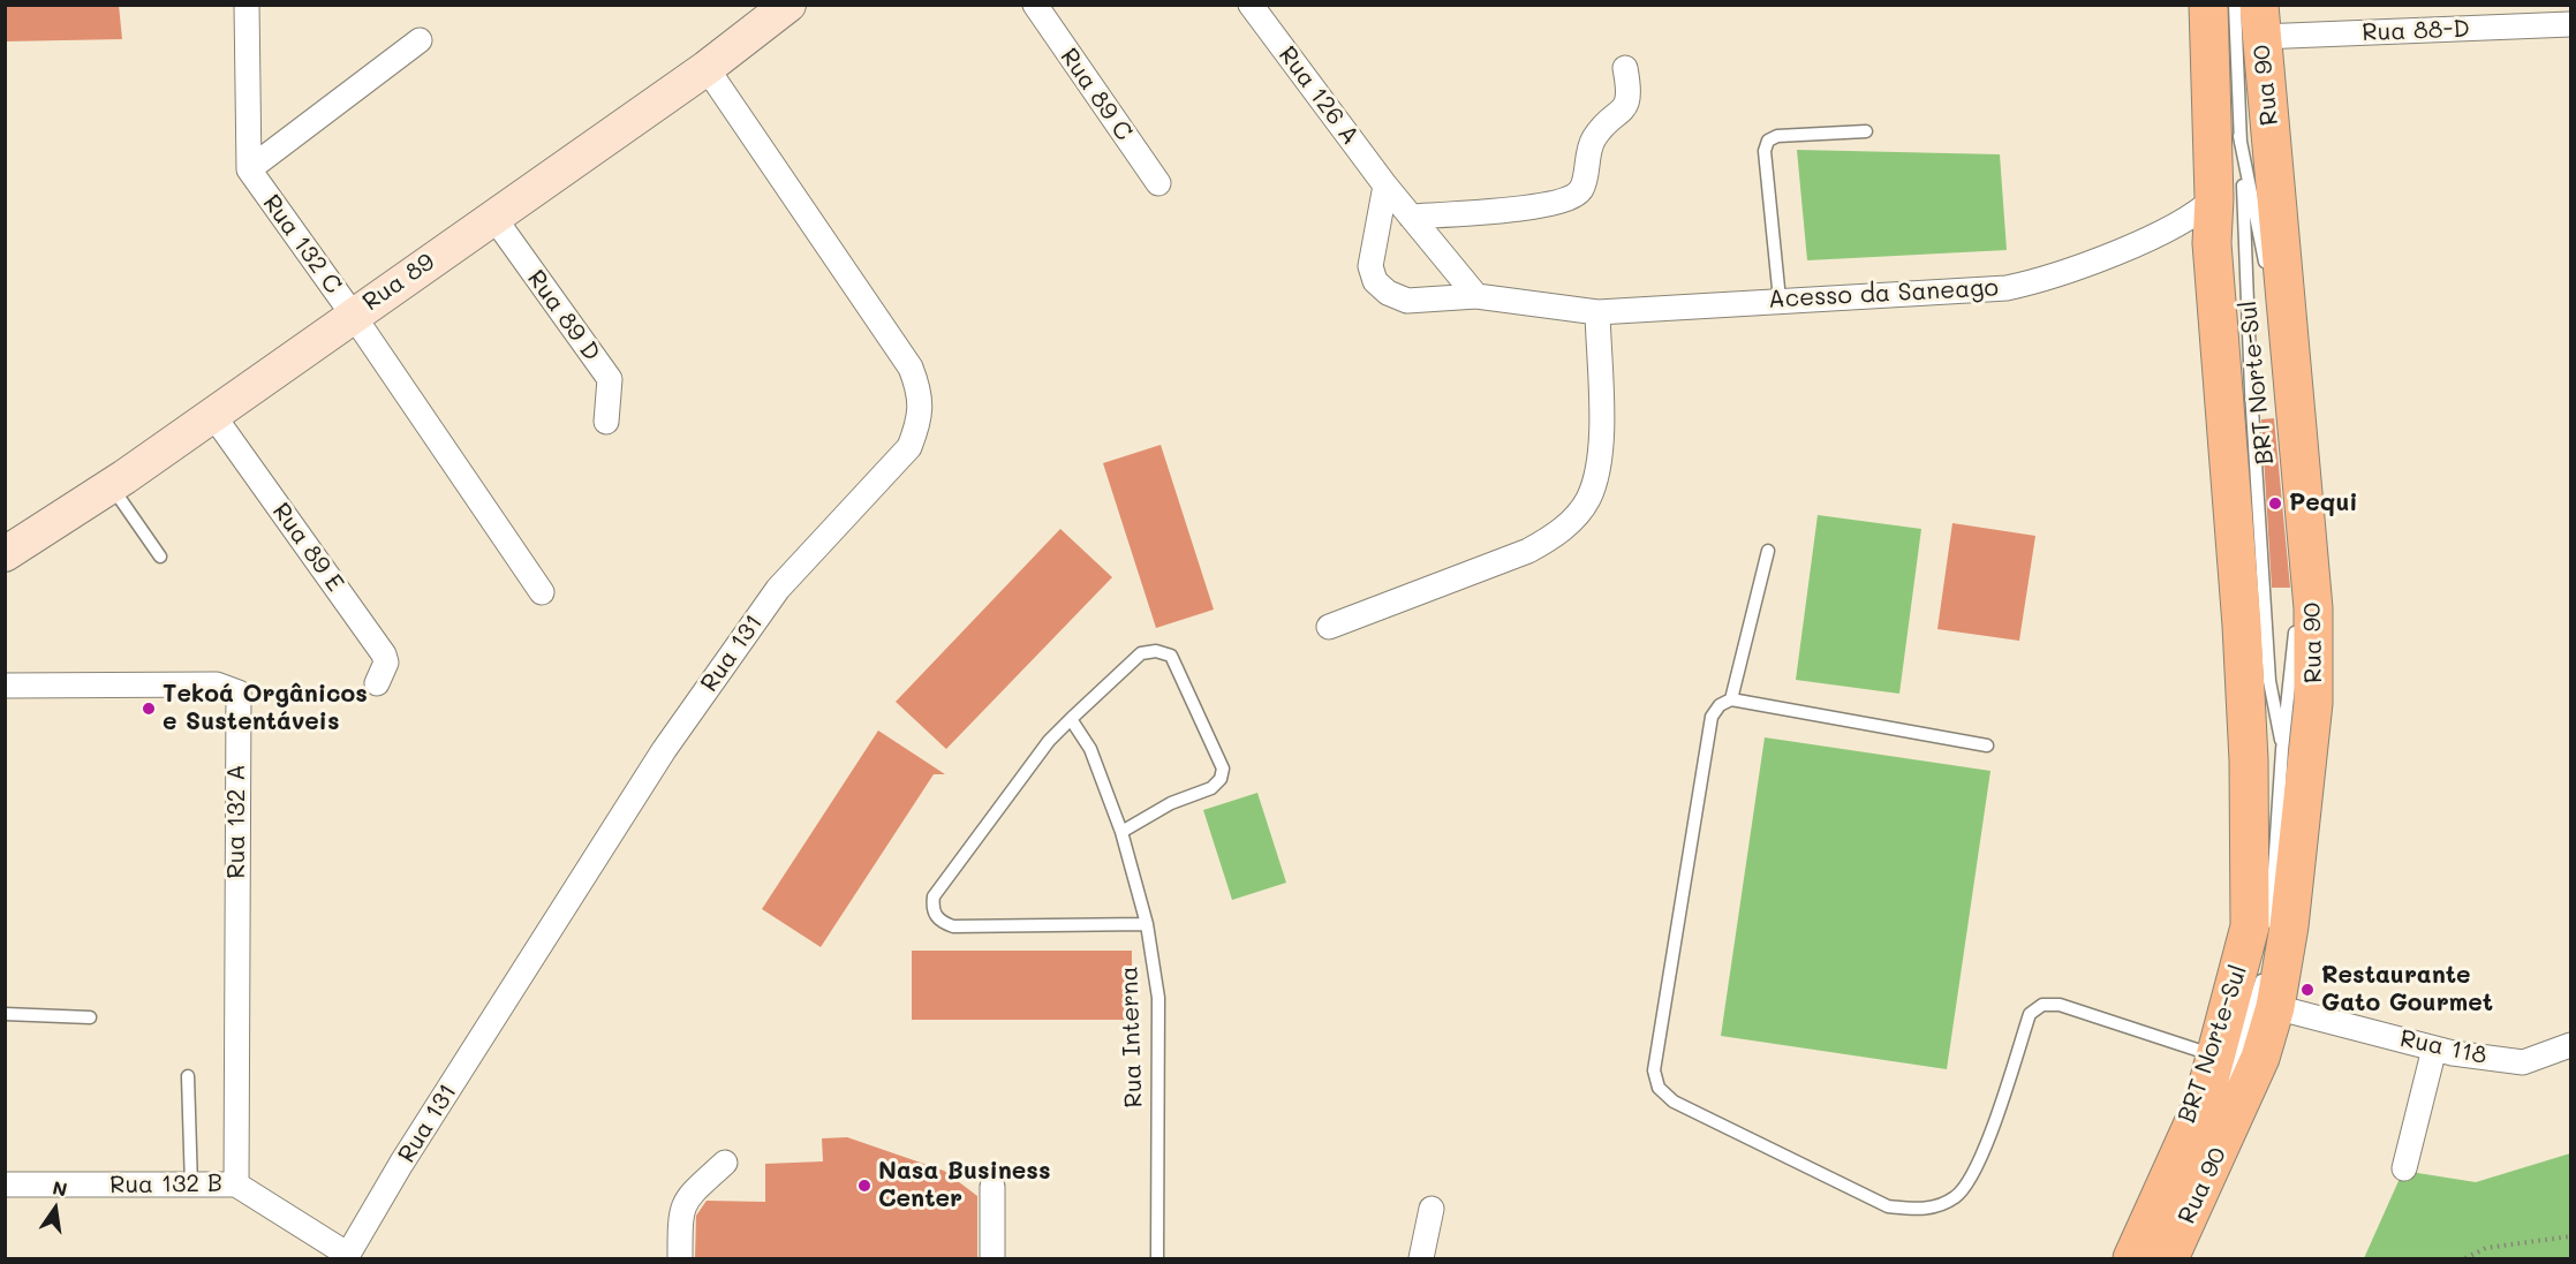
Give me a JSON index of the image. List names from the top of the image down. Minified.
{"streets":{"main road":["Rua 90"],"street":["Rua 88-D","Rua 89 C","Rua 126 A","Rua 132 C","Rua 89","Acesso da Saneago","Rua 89 D","Rua 89 E","Rua 131","Rua 132 A","Rua 118","Rua 132 B"],"lane":["BRT Norte-Sul","Rua Interna"]},"crossings":[["Rua 88-D","Rua 90"],["Rua 90","Acesso da Saneago"],["Rua 90","Rua 118"],["Rua 126 A","Acesso da Saneago"],["Rua 132 C","Rua 89"],["Rua 89","Rua 89 D"],["Rua 89","Rua 89 E"],["Rua 89","Rua 131"],["Rua 131","Rua 132 B"],["Rua 132 A","Rua 132 B"]],"places":["Pequi","Tekoá Orgânicos e Sustentáveis","Restaurante Gato Gourmet","Nasa Business Center"],"north":"top"}
